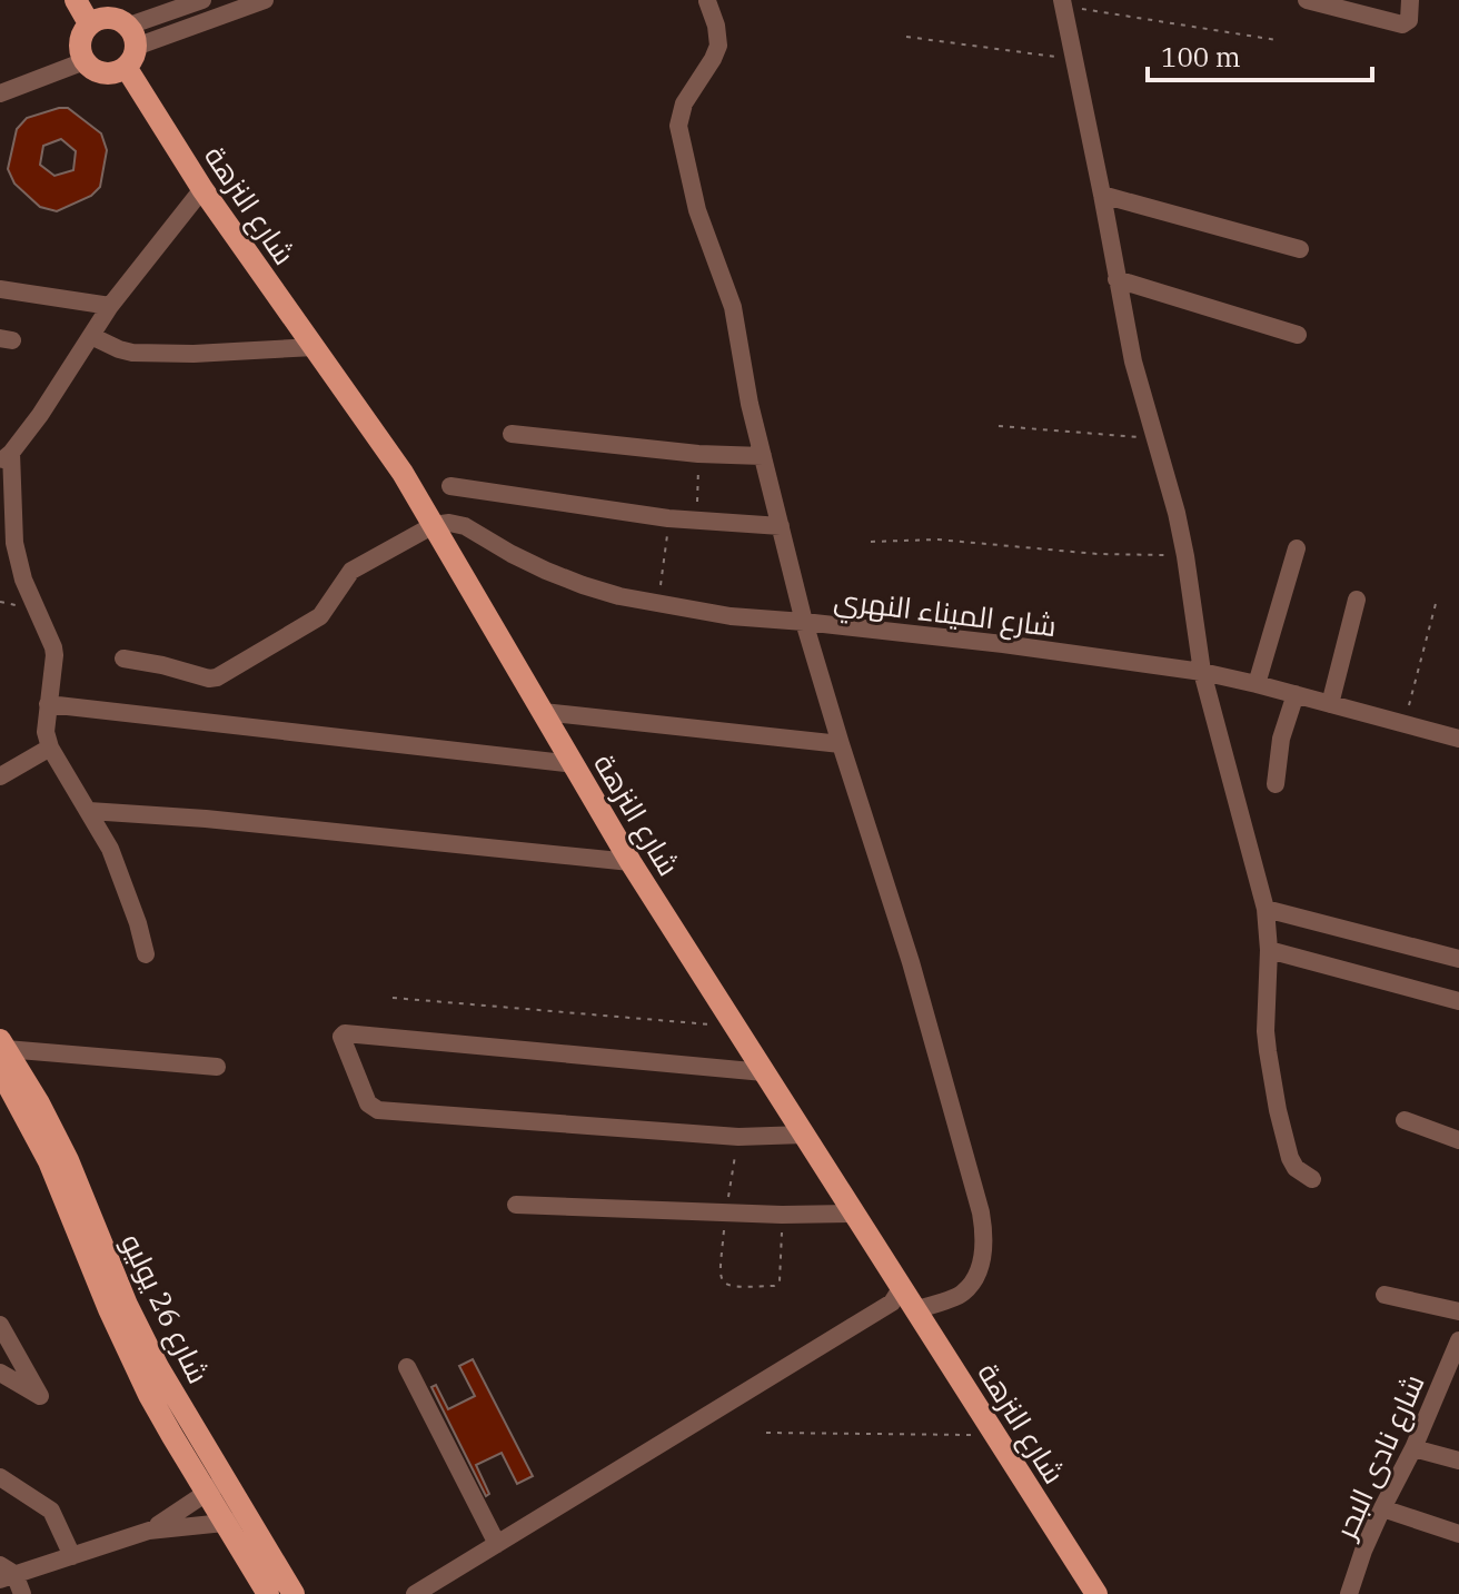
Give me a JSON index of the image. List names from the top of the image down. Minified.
{"streets":{"main road":["شارع النزهة","شارع 26 يوليو"],"street":["شارع الميناء النهري","شارع نادى البحر"]},"crossings":[["شارع النزهة","شارع الميناء النهري"]],"scale_bar":"100 m"}
